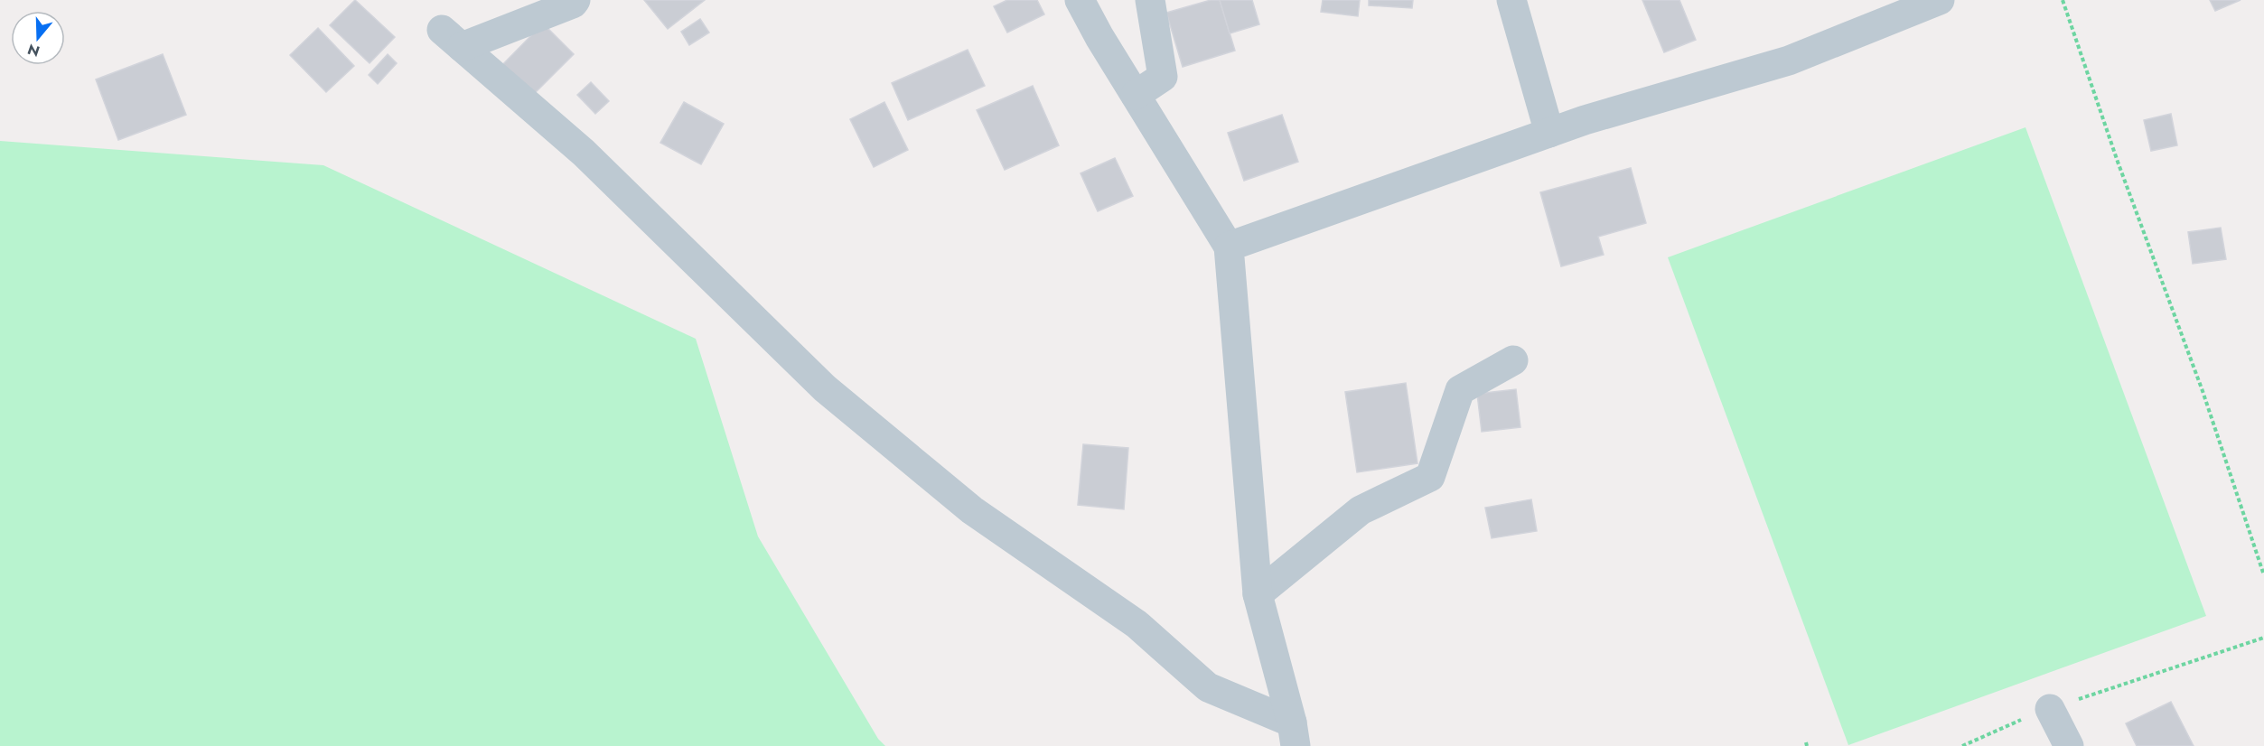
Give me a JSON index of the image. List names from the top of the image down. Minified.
{"north":"bottom"}
